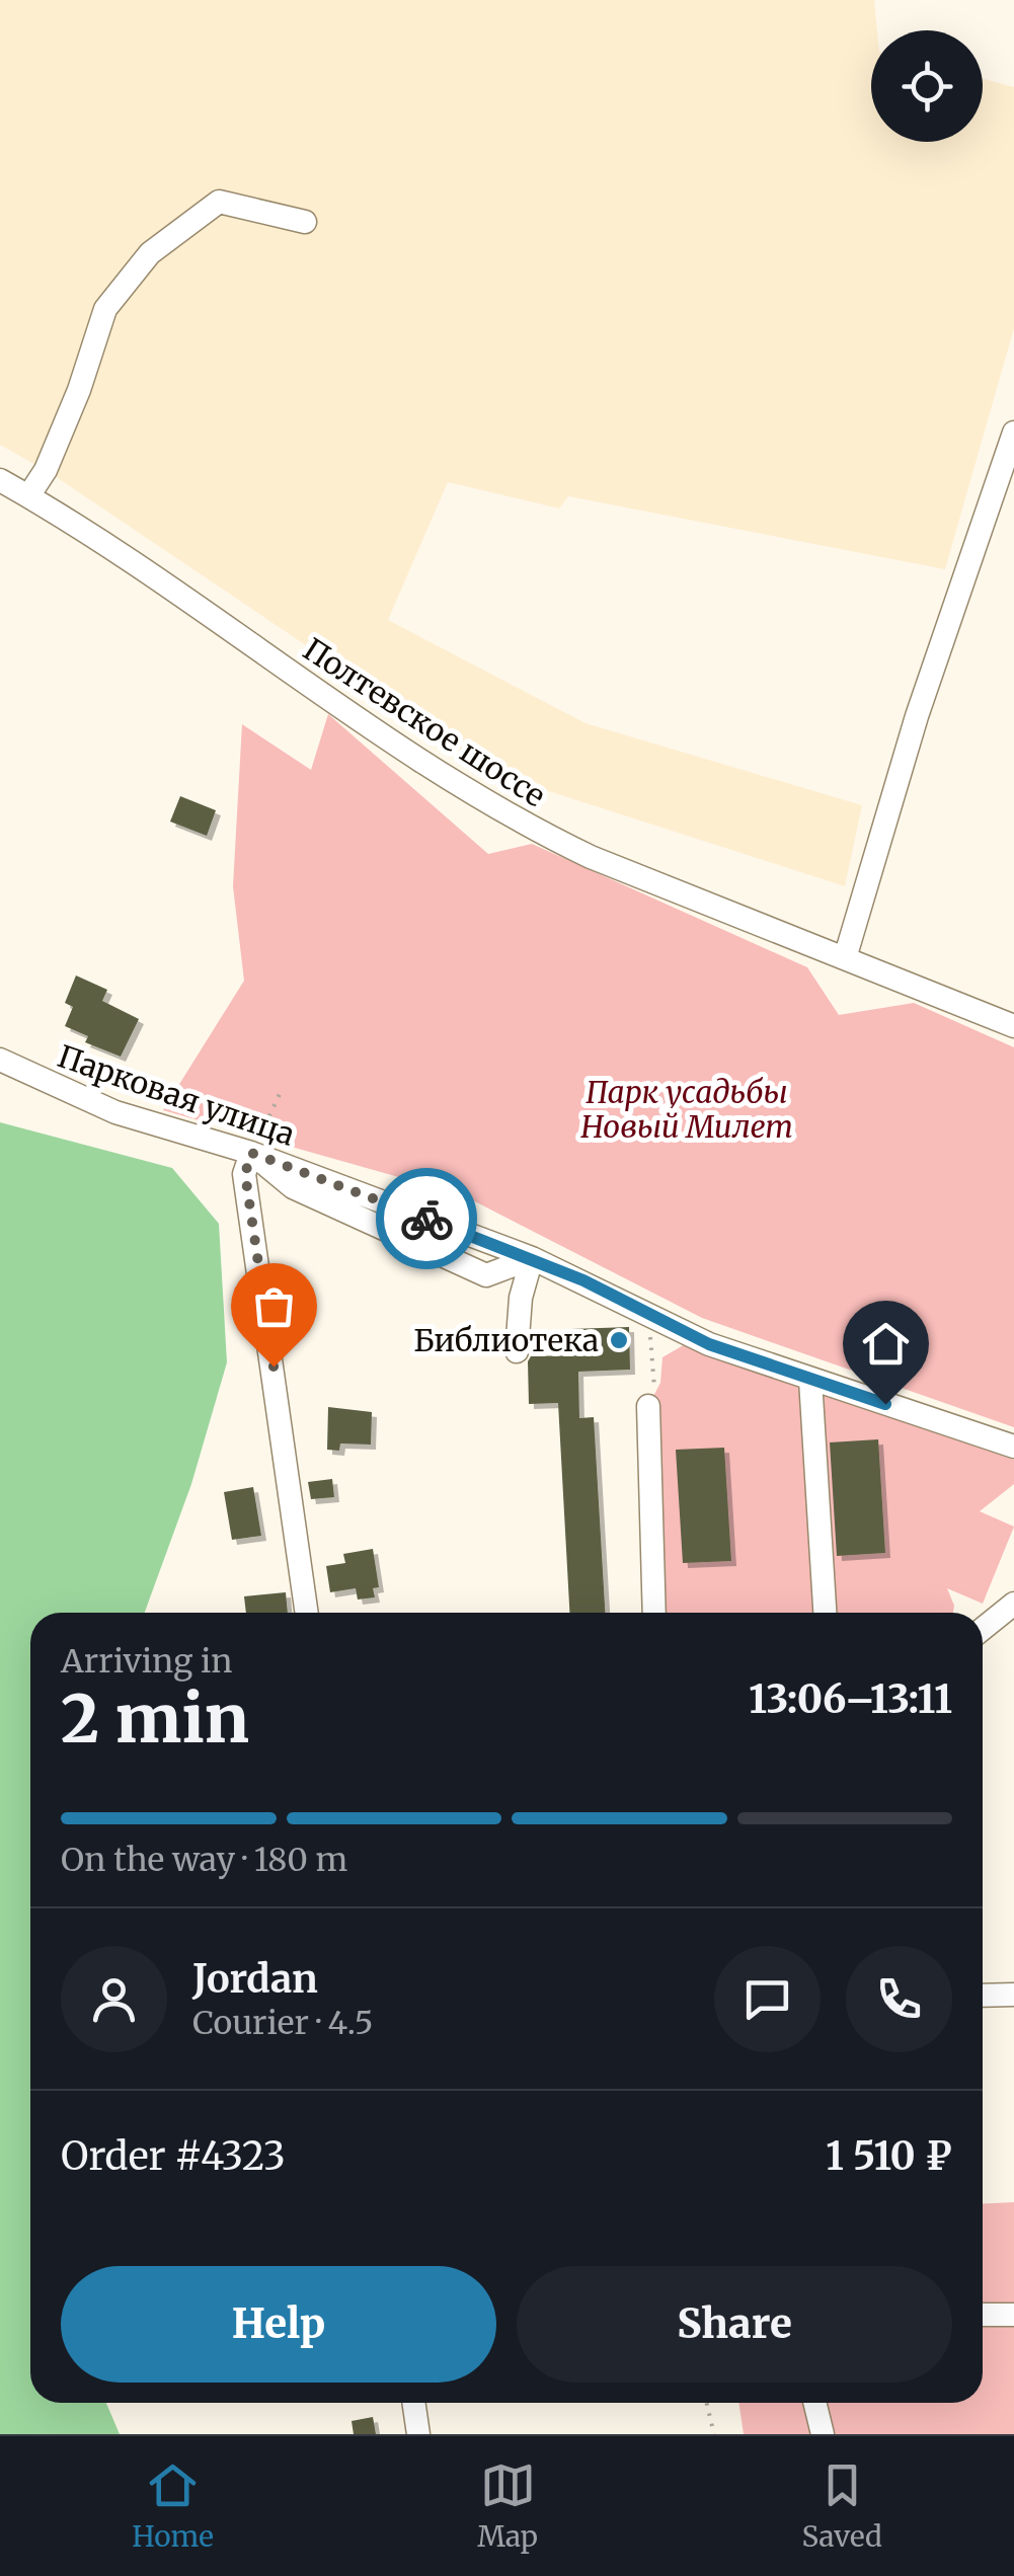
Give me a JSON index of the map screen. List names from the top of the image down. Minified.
{"streets":{"street":["Полтевское шоссе","Парковая улица"]},"parks":["Парк усадьбы Новый Милет"],"places":["Библиотека"],"page":{"heading":["2 min","Arriving in","13:06–13:11"],"panel":["Jordan","Courier · 4.5","Order #4323","1 510 ₽"],"bar":"On the way · 180 m","buttons":["Help","Share"],"tabs":["Home","Map","Saved"]}}
